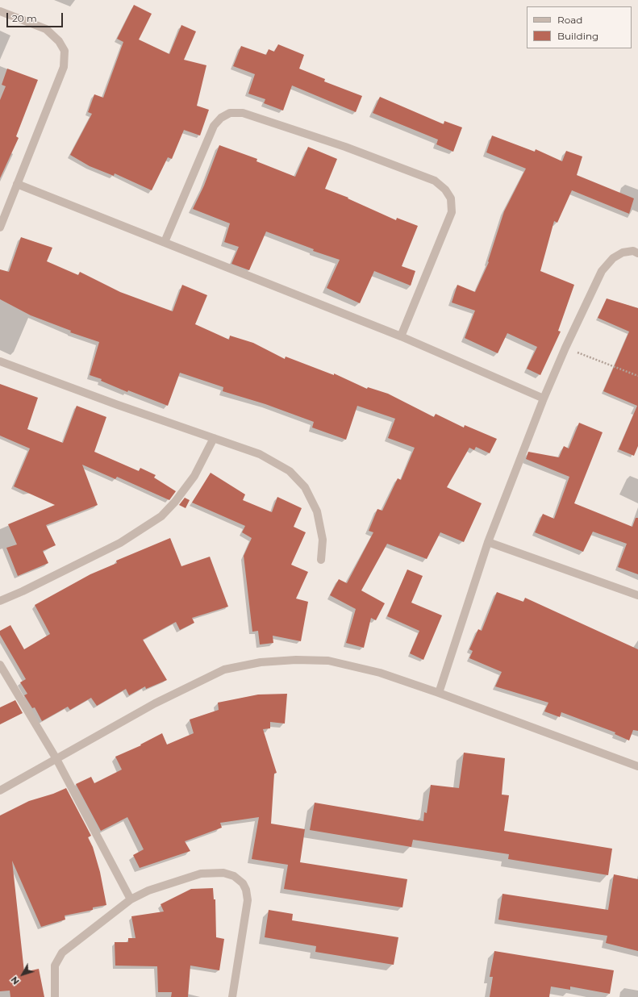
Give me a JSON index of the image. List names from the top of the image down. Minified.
{"legend":["Road","Building"],"scale_bar":"20 m","north":"bottom left"}
